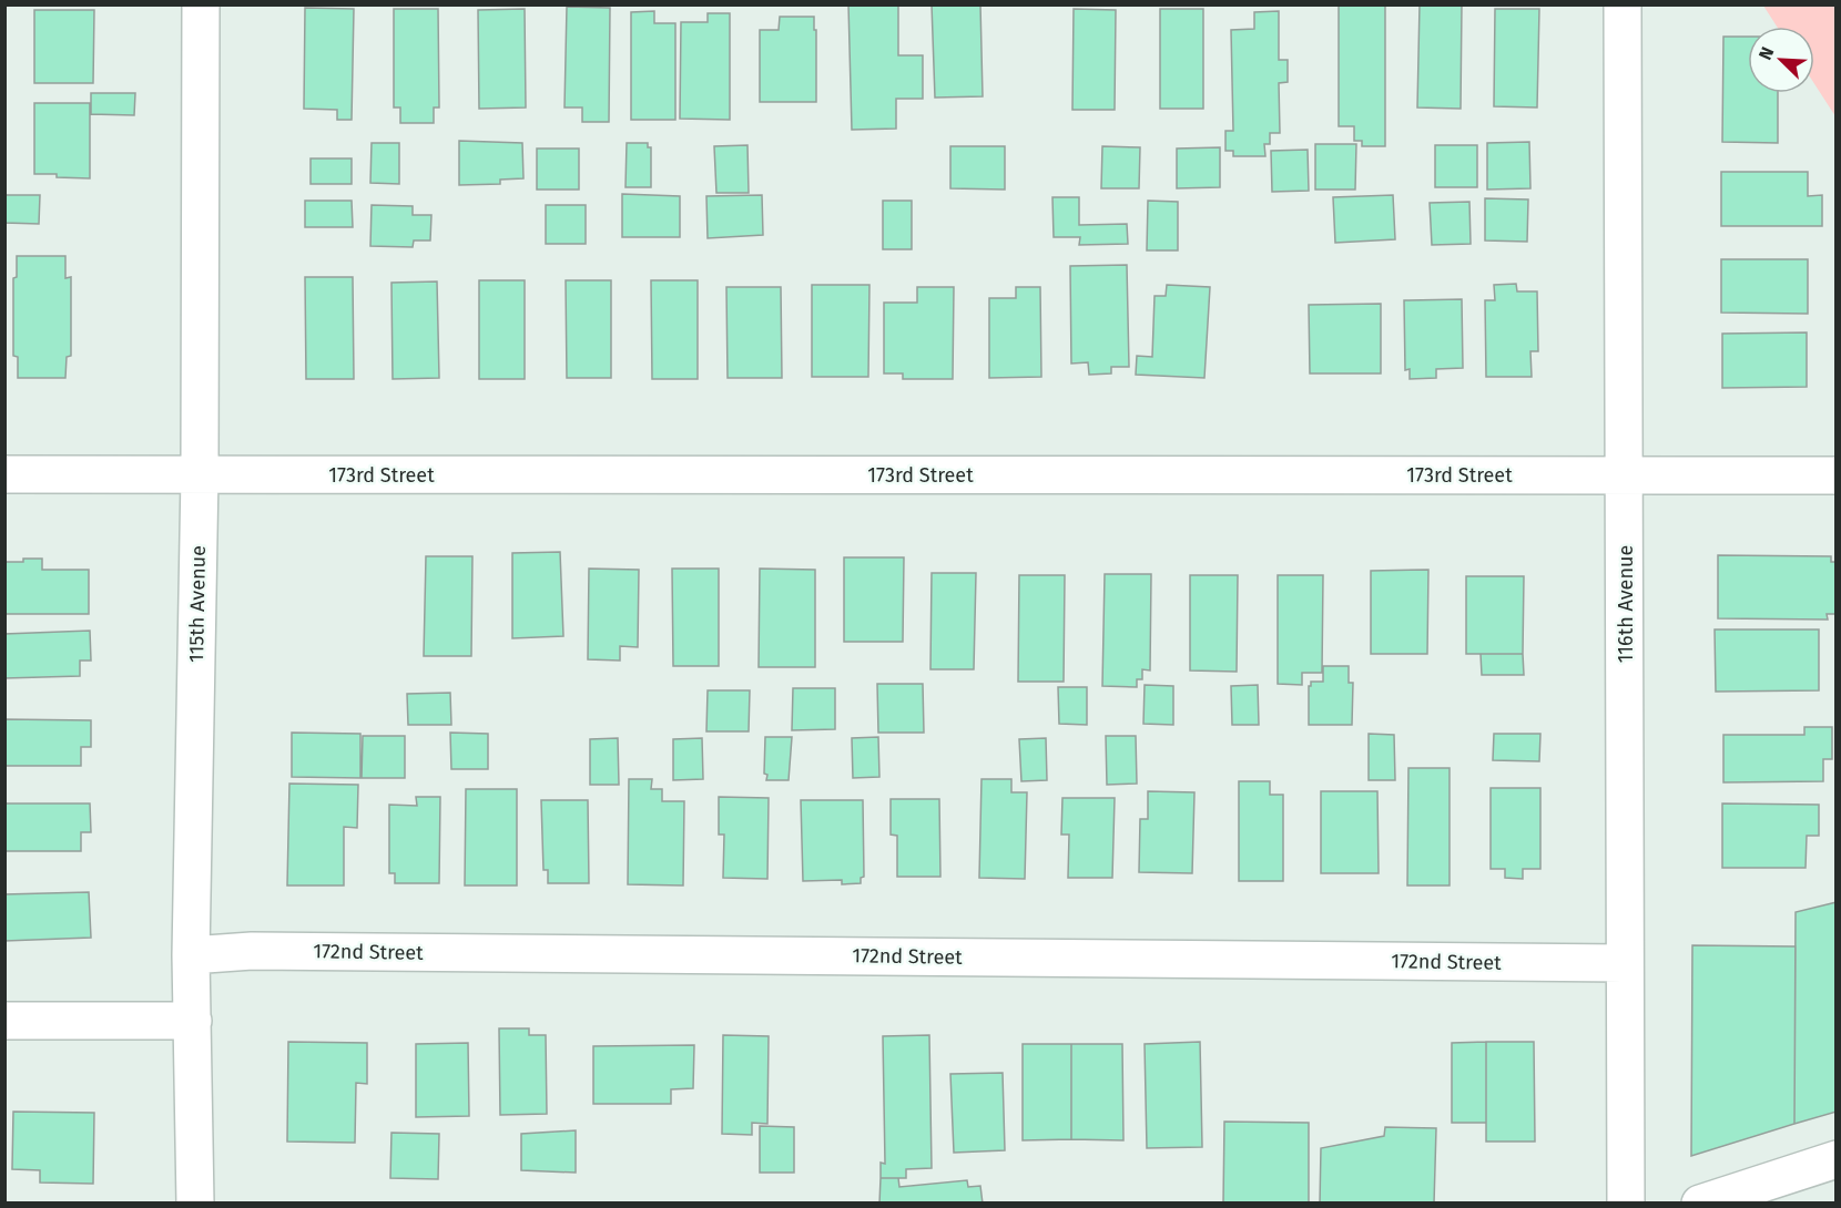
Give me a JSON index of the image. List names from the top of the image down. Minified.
{"streets":{"street":["173rd Street","115th Avenue","116th Avenue","172nd Street"]},"crossings":[["173rd Street","115th Avenue"],["173rd Street","116th Avenue"],["115th Avenue","172nd Street"],["116th Avenue","172nd Street"]],"north":"top left"}
